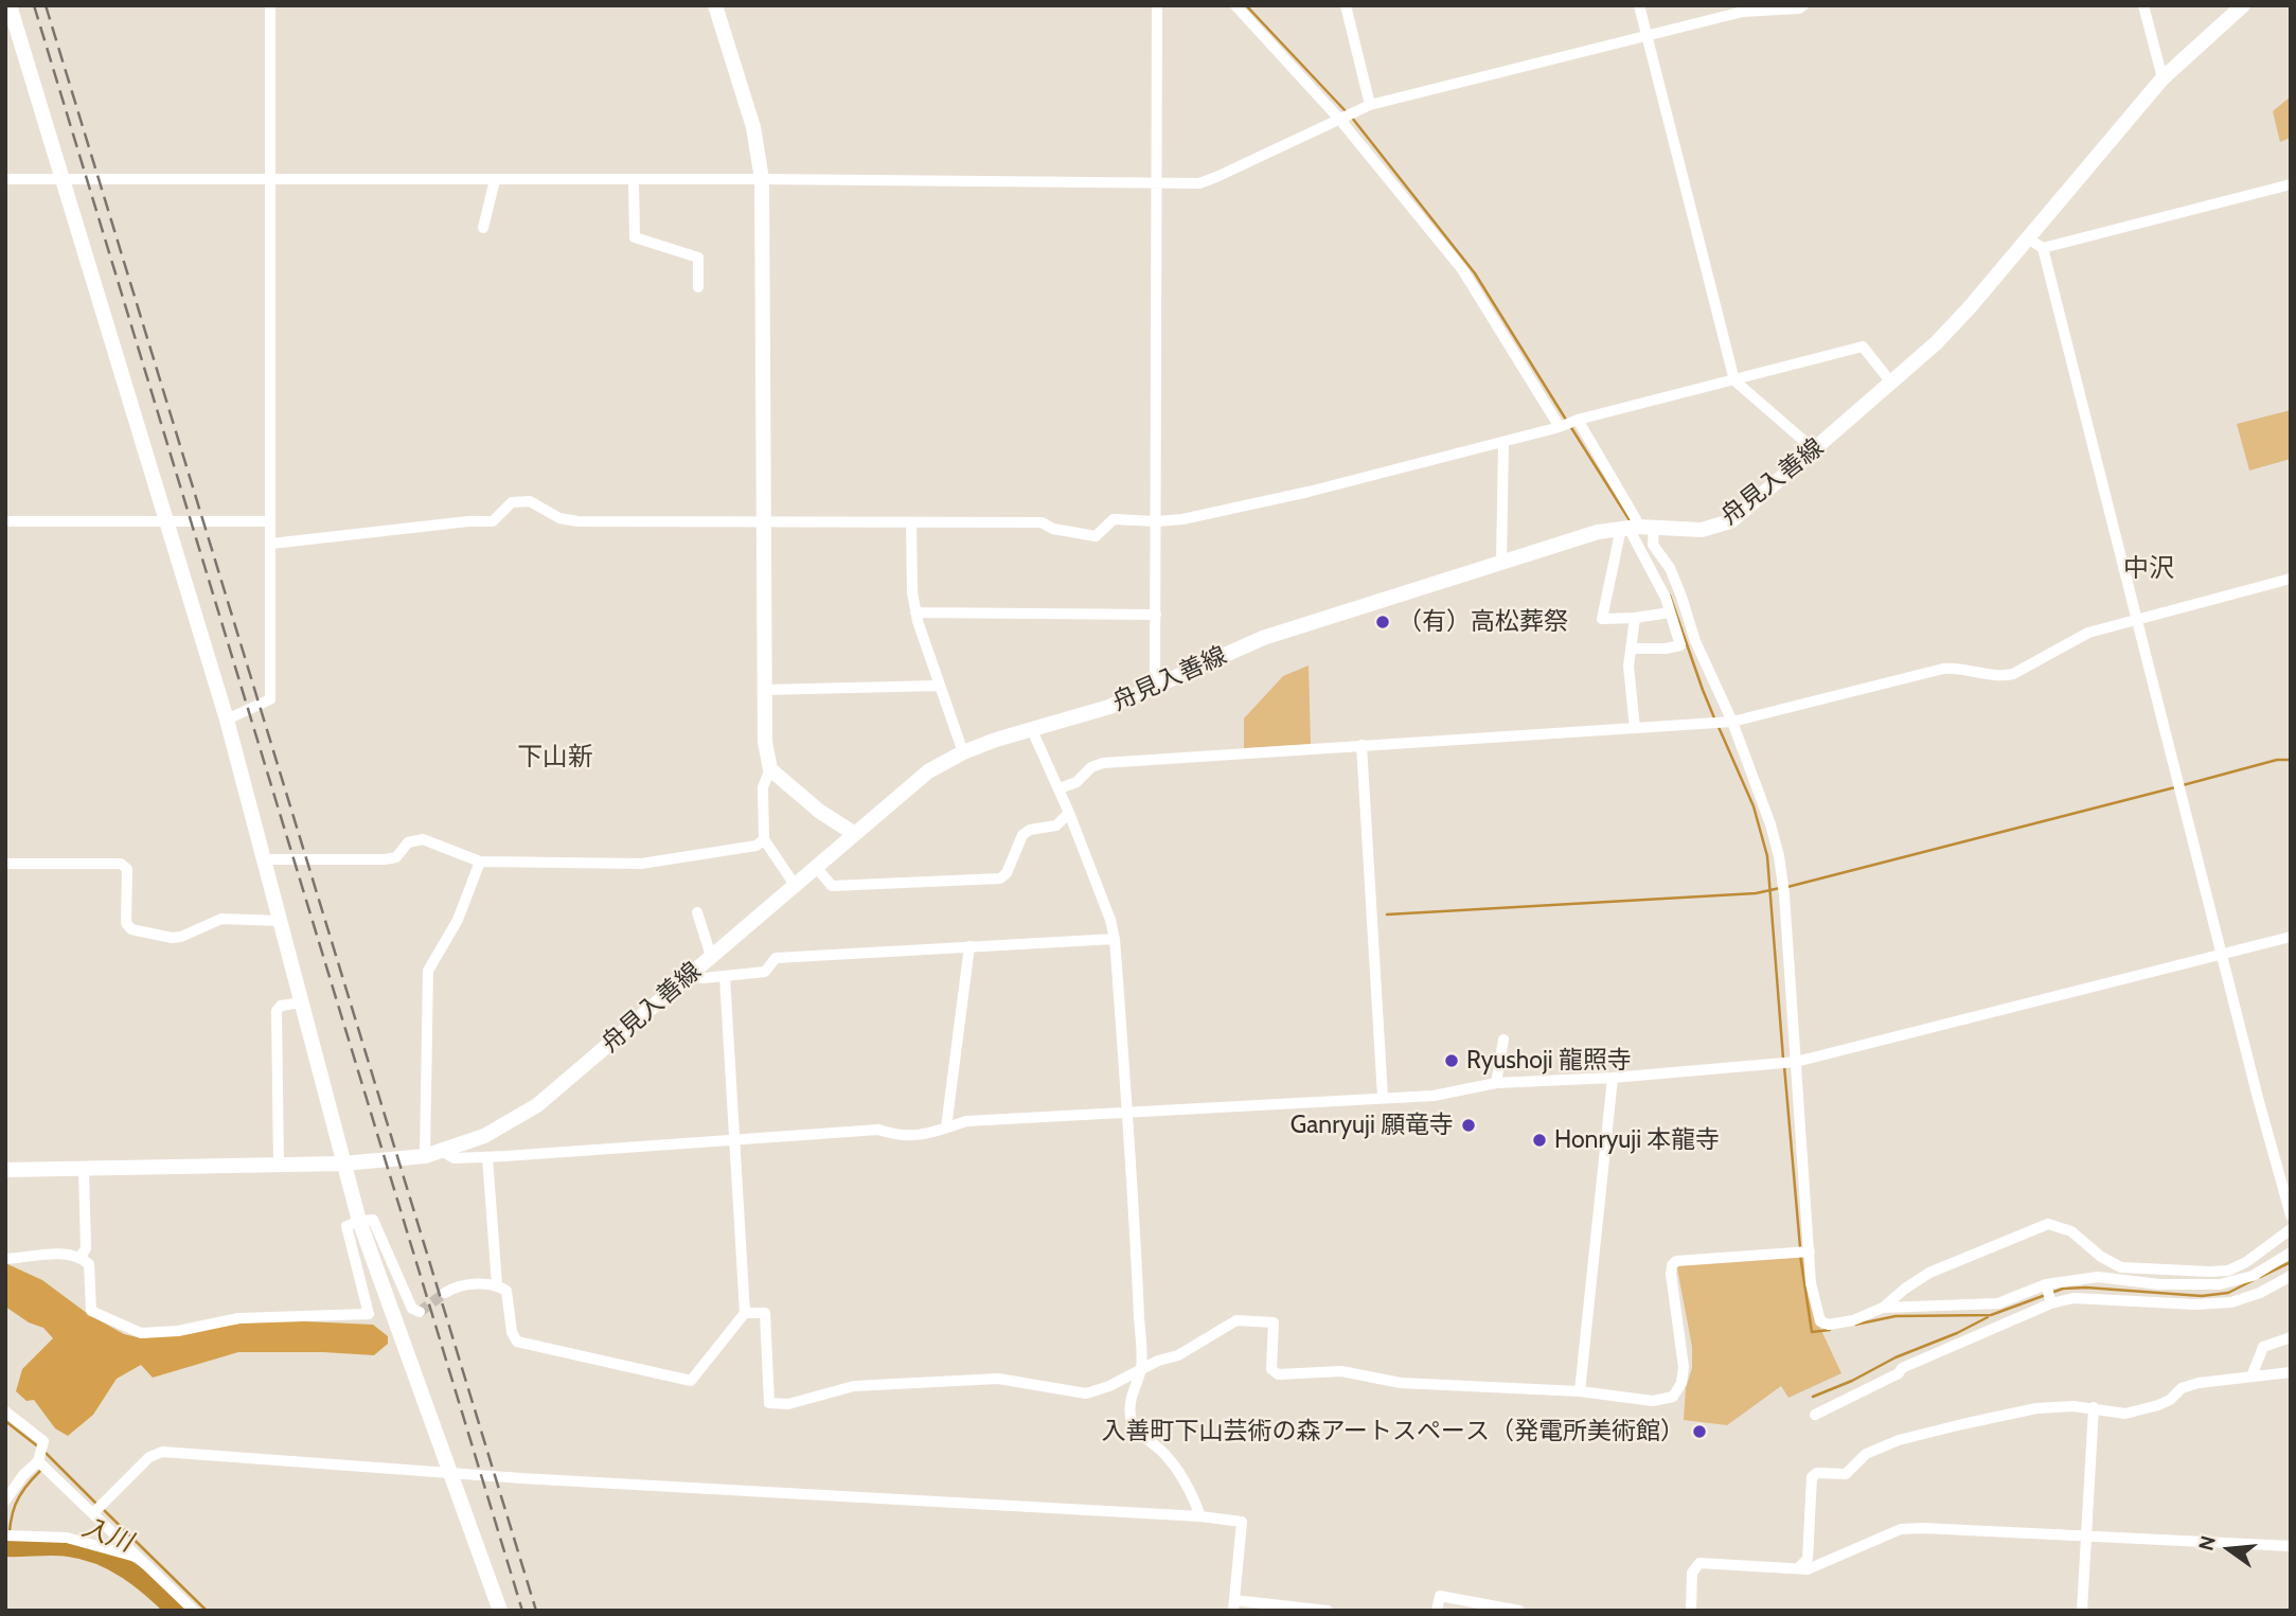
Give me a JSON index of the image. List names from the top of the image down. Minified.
{"streets":{"main road":["舟見入善線"]},"districts":["中沢","下山新"],"water":["入川"],"places":["（有）高松葬祭","Ryushoji 龍照寺","Ganryuji 願竜寺","Honryuji 本龍寺","入善町下山芸術の森アートスペース（発電所美術館）"],"north":"left"}
